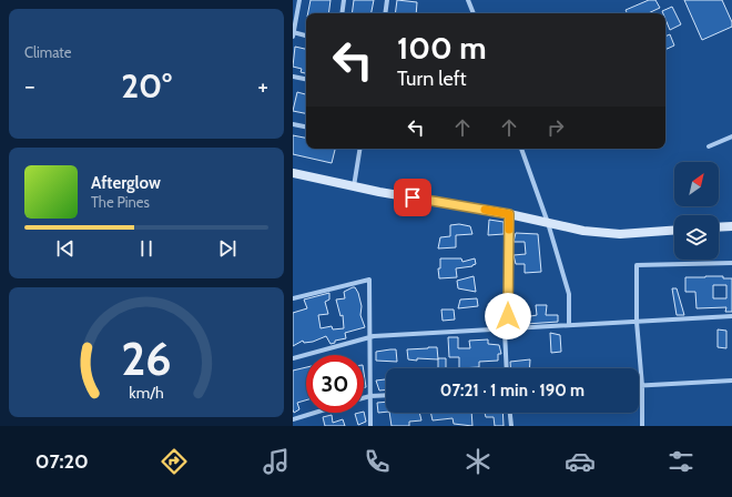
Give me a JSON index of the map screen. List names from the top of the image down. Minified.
{"north":"top right","page":{"tile":"Climate","turn":["100 m","Turn left"],"heat":["−","20°","+"],"song":["Afterglow","The Pines"],"limit":"30","trip":"07:21 · 1 min · 190 m","tabs":"07:20","gauge":["26","km/h"]}}
